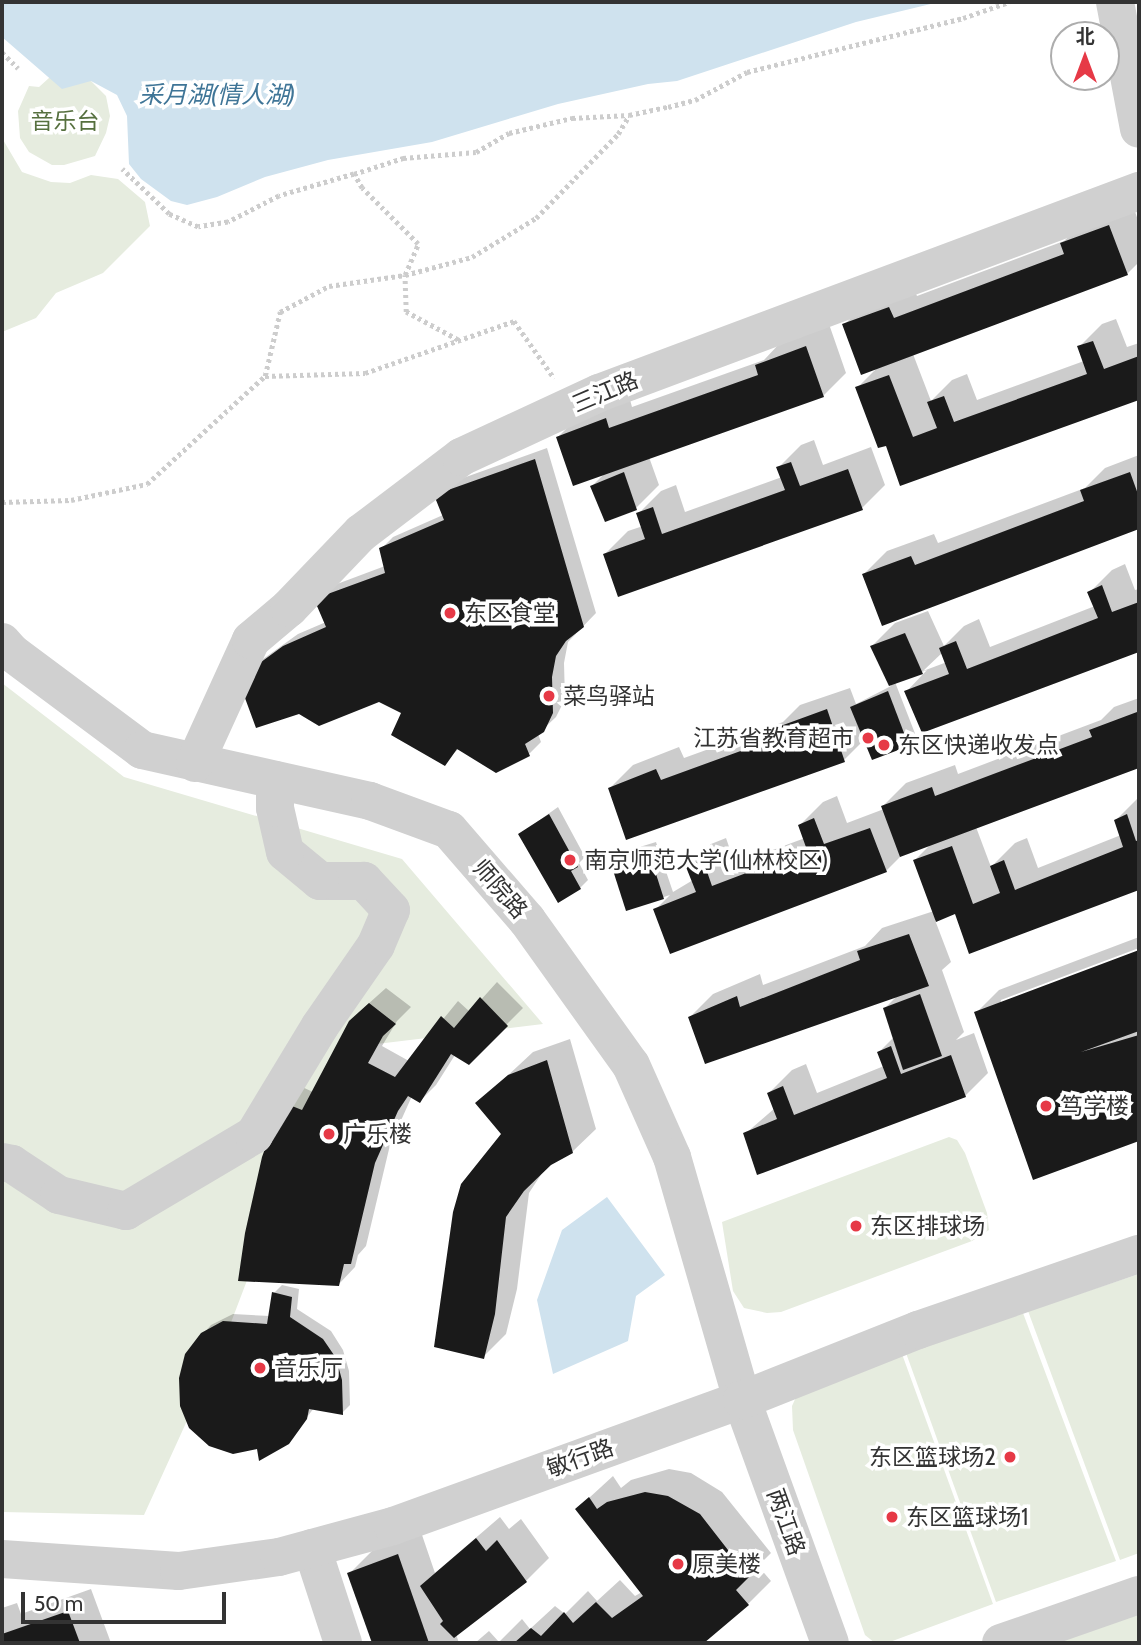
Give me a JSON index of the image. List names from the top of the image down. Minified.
{"streets":{"street":["三江路","师院路","敏行路","两江路"]},"crossings":[["三江路","师院路"],["师院路","敏行路"],["师院路","两江路"],["敏行路","两江路"]],"water":["采月湖(情人湖)"],"parks":["音乐台"],"places":["东区食堂","菜鸟驿站","江苏省教育超市","东区快递收发点","南京师范大学(仙林校区)","笃学楼","广乐楼","东区排球场","音乐厅","东区篮球场2","东区篮球场1","原美楼"],"scale_bar":"50 m","north":"top"}
